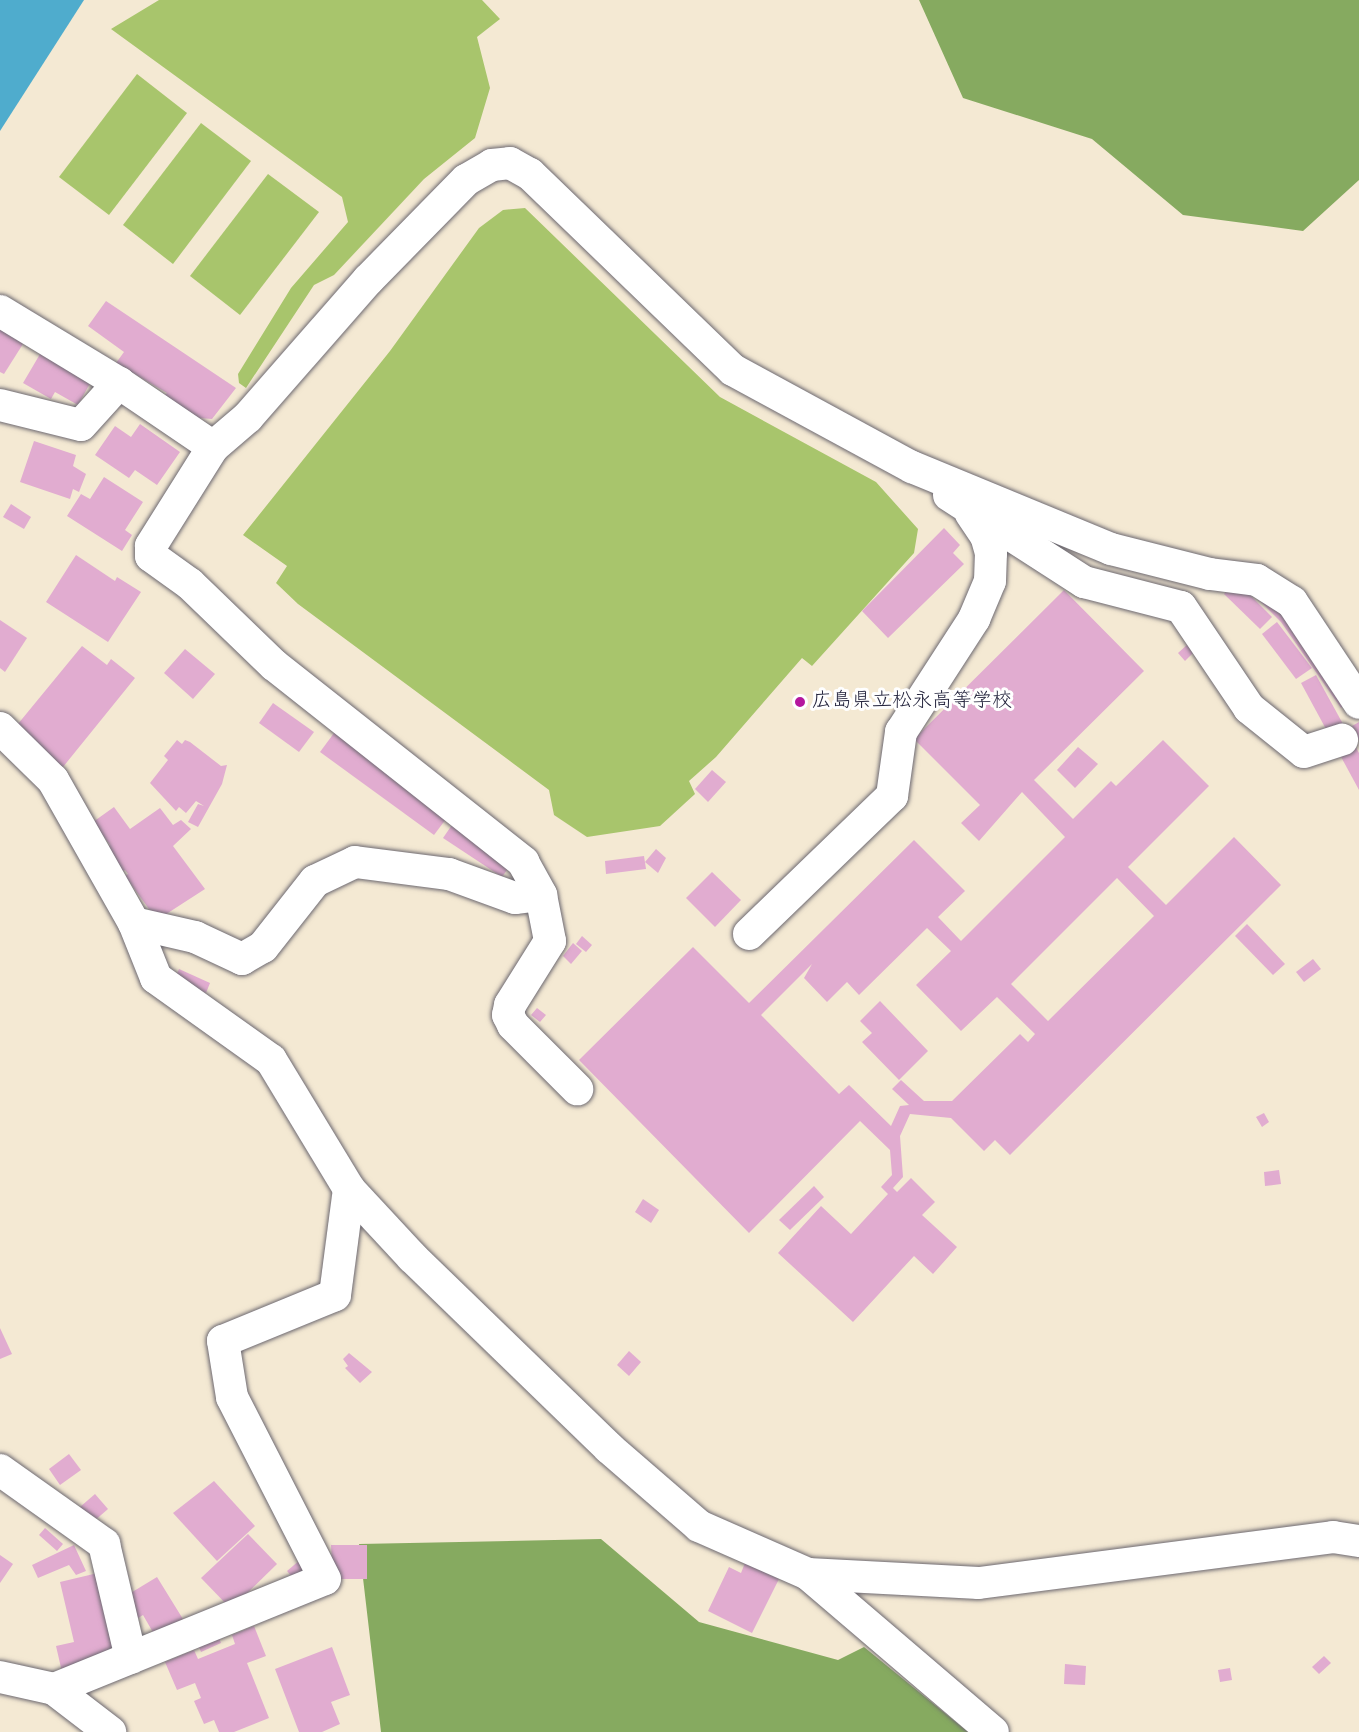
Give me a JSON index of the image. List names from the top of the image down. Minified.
{"places":["広島県立松永高等学校"]}
